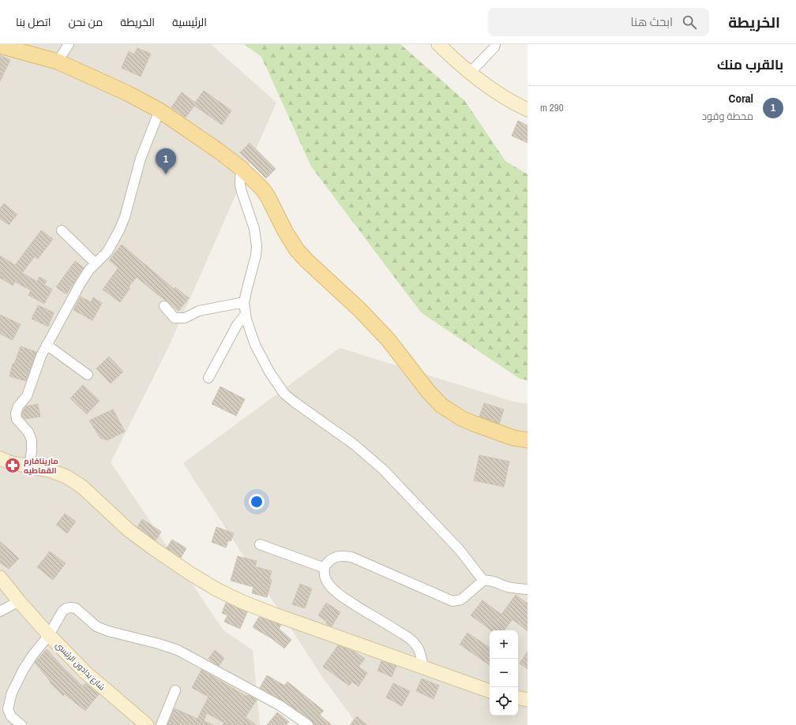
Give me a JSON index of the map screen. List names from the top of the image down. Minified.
{"streets":{"main road":["شارع بدادون الرئيسي"]},"places":{"pharmacy":["مارينافارم القماطيه"]},"page":{"header":"الخريطة","search":"ابحث هنا","nav":["الرئيسية","الخريطة","من نحن","اتصل بنا"],"heading":"بالقرب منك","list":[{"mark":"1","name":"Coral","note":"محطة وقود","value":"290 m"}],"pins":"1","map_buttons":["+","−"]}}
